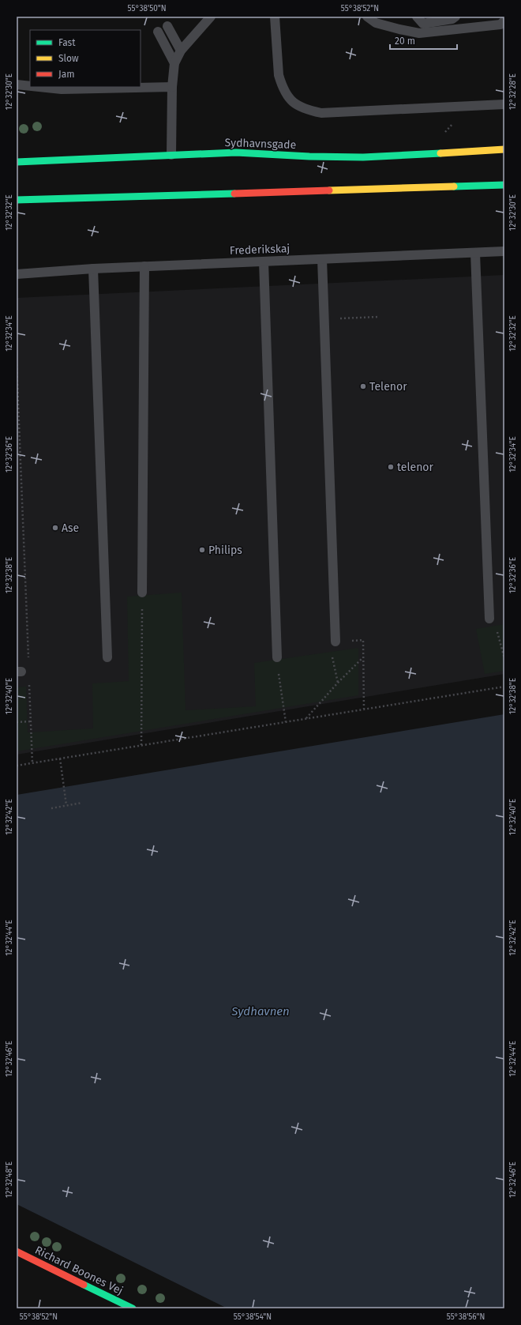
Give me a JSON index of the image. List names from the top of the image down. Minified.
{"streets":{"street":["Sydhavnsgade","Richard Boones Vej"],"lane":["Frederikskaj"]},"water":["Sydhavnen"],"places":["Telenor","telenor","Ase","Philips"],"legend":["Fast","Slow","Jam"],"scale_bar":"20 m","coordinates":["55°38'50\"N","55°38'52\"N","12°32'30\"E","12°32'28\"E","12°32'32\"E","12°32'34\"E","12°32'36\"E","12°32'38\"E","12°32'40\"E","12°32'42\"E","12°32'44\"E","12°32'46\"E","12°32'48\"E","55°38'54\"N","55°38'56\"N"]}
